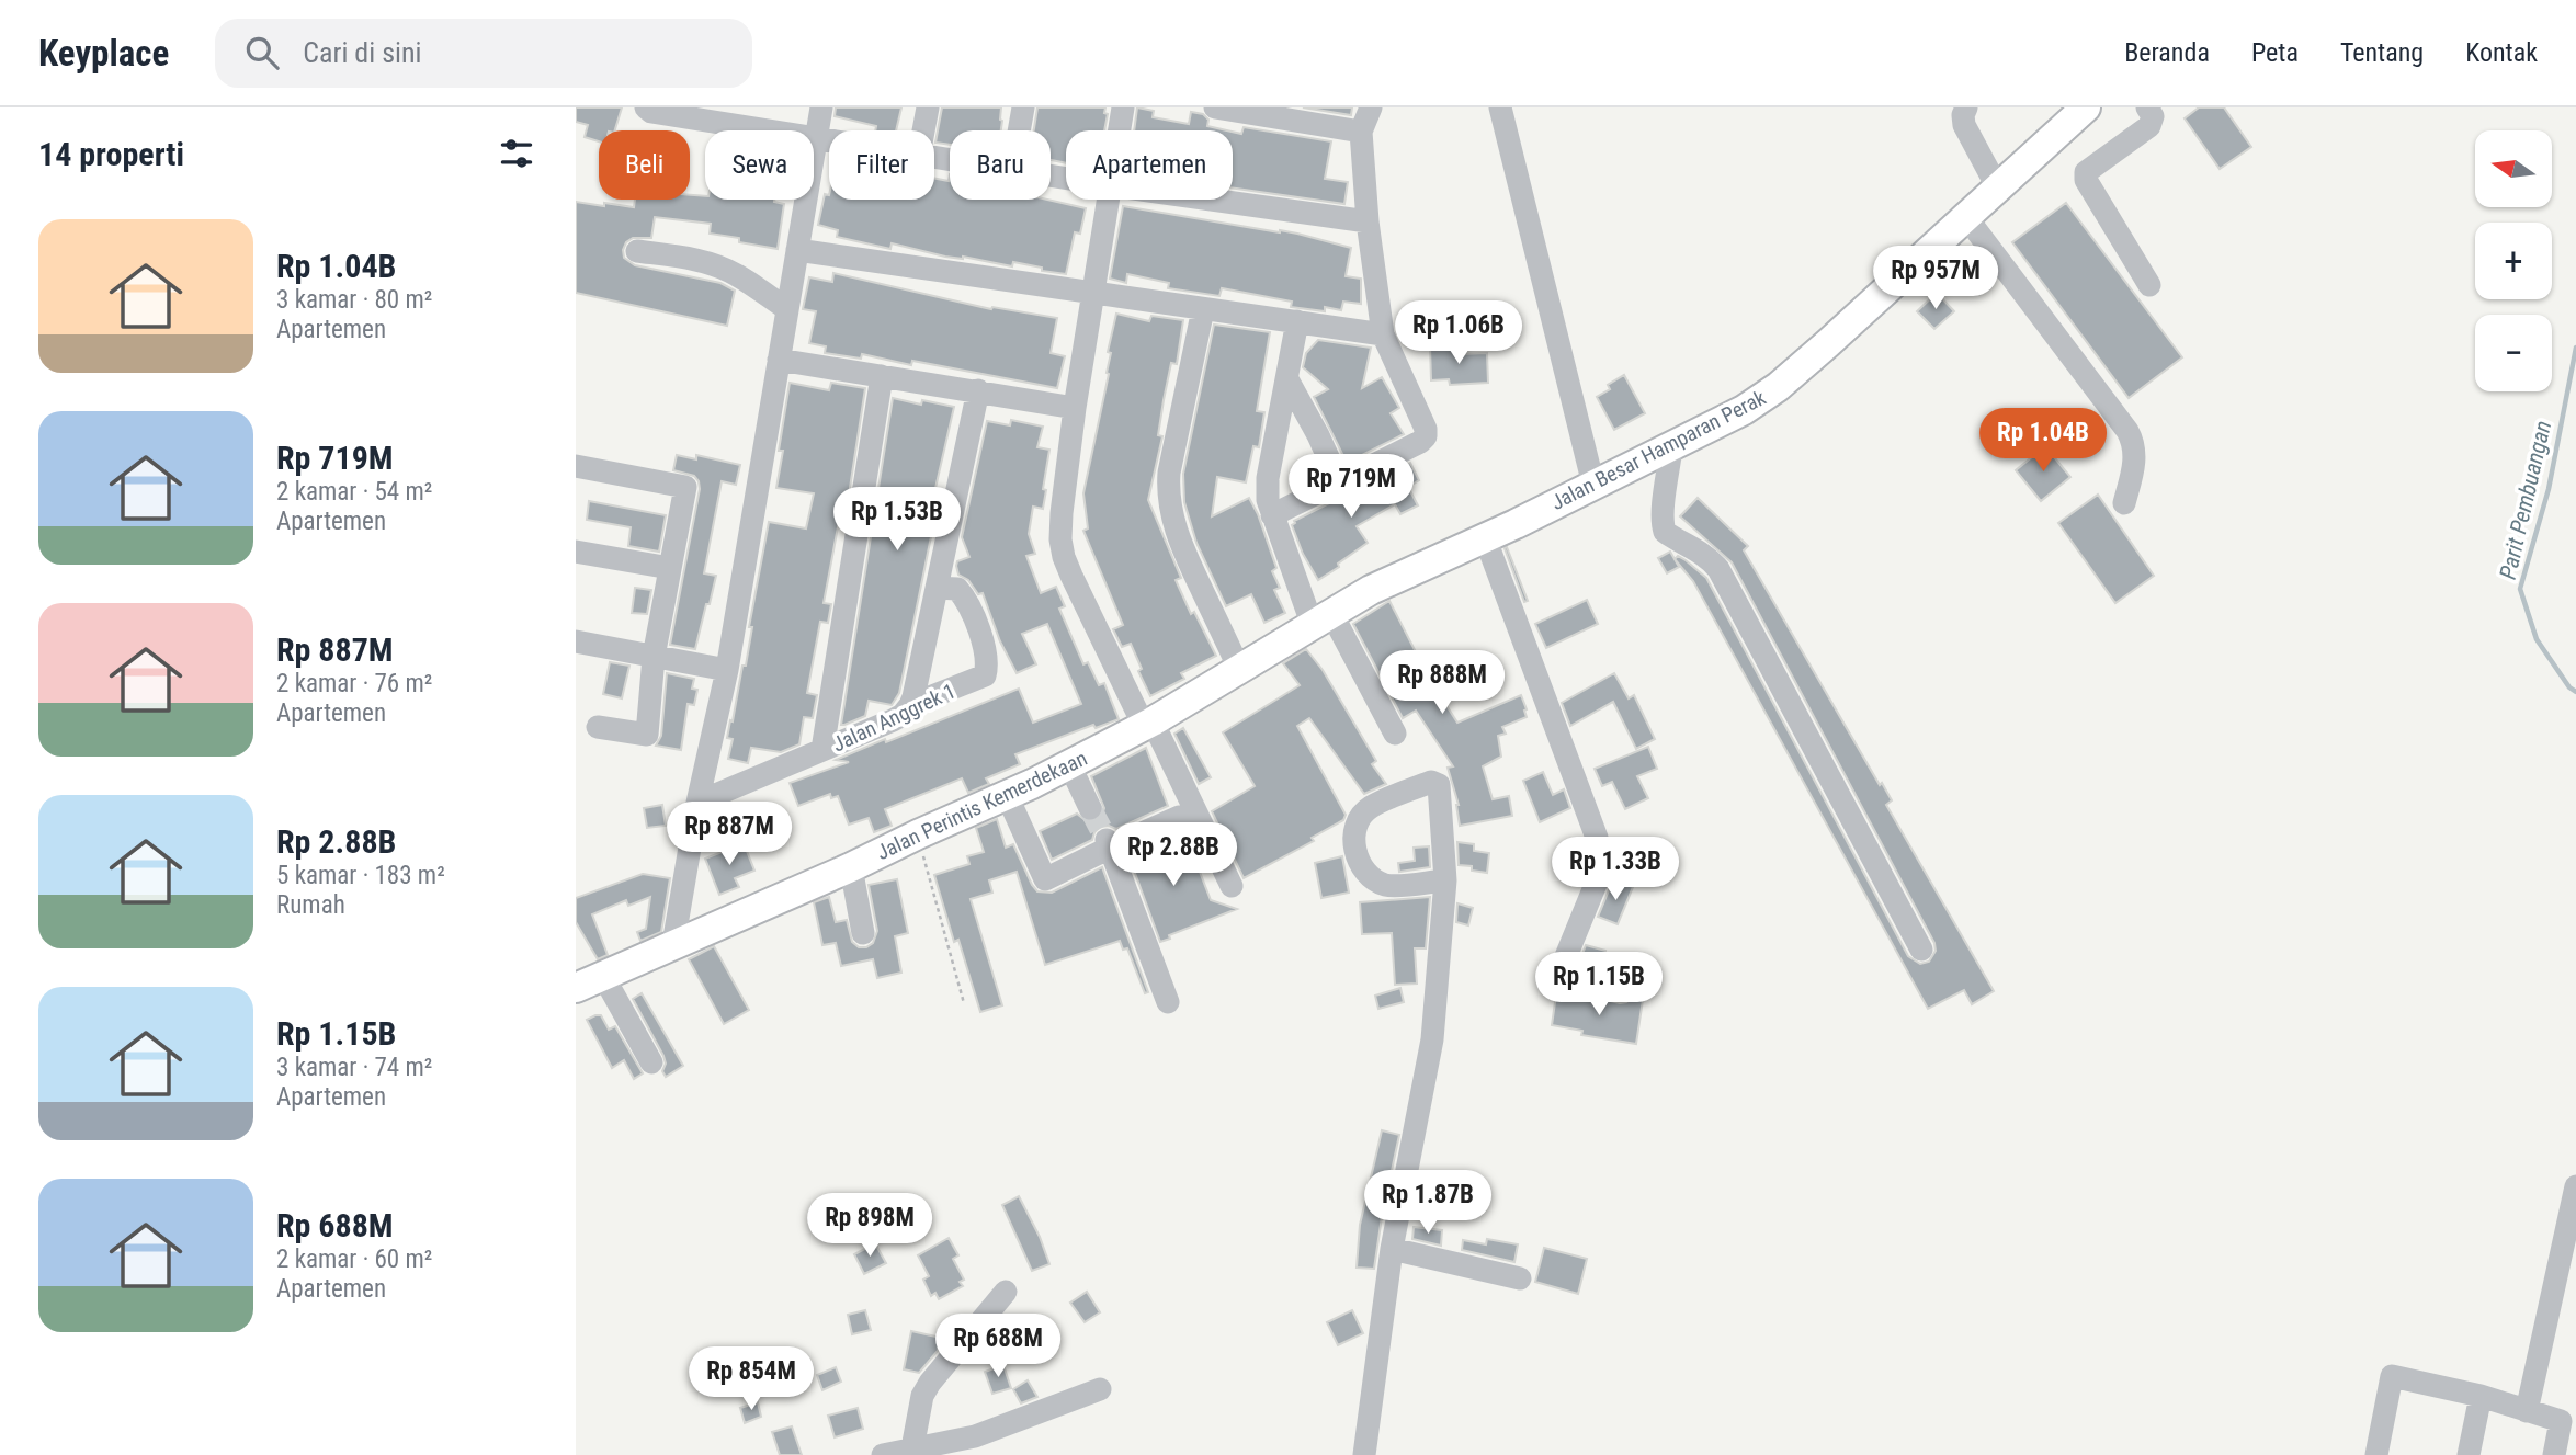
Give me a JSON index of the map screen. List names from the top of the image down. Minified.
{"streets":{"main road":["Jalan Besar Hamparan Perak","Jalan Perintis Kemerdekaan"],"street":["Jalan Anggrek 1"]},"crossings":[["Jalan Besar Hamparan Perak","Jalan Perintis Kemerdekaan"]],"water":["Parit Pembuangan"],"north":"left","page":{"header":"Keyplace","search":"Cari di sini","nav":["Beranda","Peta","Tentang","Kontak"],"heading":"14 properti","map_buttons":["+","−"],"chip":["Beli","Sewa","Filter","Baru","Apartemen"],"list":[{"name":"Rp 1.04B","note":"3 kamar · 80 m² · Apartemen"},{"name":"Rp 719M","note":"2 kamar · 54 m² · Apartemen"},{"name":"Rp 887M","note":"2 kamar · 76 m² · Apartemen"},{"name":"Rp 2.88B","note":"5 kamar · 183 m² · Rumah"},{"name":"Rp 1.15B","note":"3 kamar · 74 m² · Apartemen"},{"name":"Rp 688M","note":"2 kamar · 60 m² · Apartemen"}],"price":["Rp 957M","Rp 1.06B","Rp 1.04B","Rp 719M","Rp 1.53B","Rp 888M","Rp 887M","Rp 2.88B","Rp 1.33B","Rp 1.15B","Rp 1.87B","Rp 898M","Rp 688M","Rp 854M"]}}
